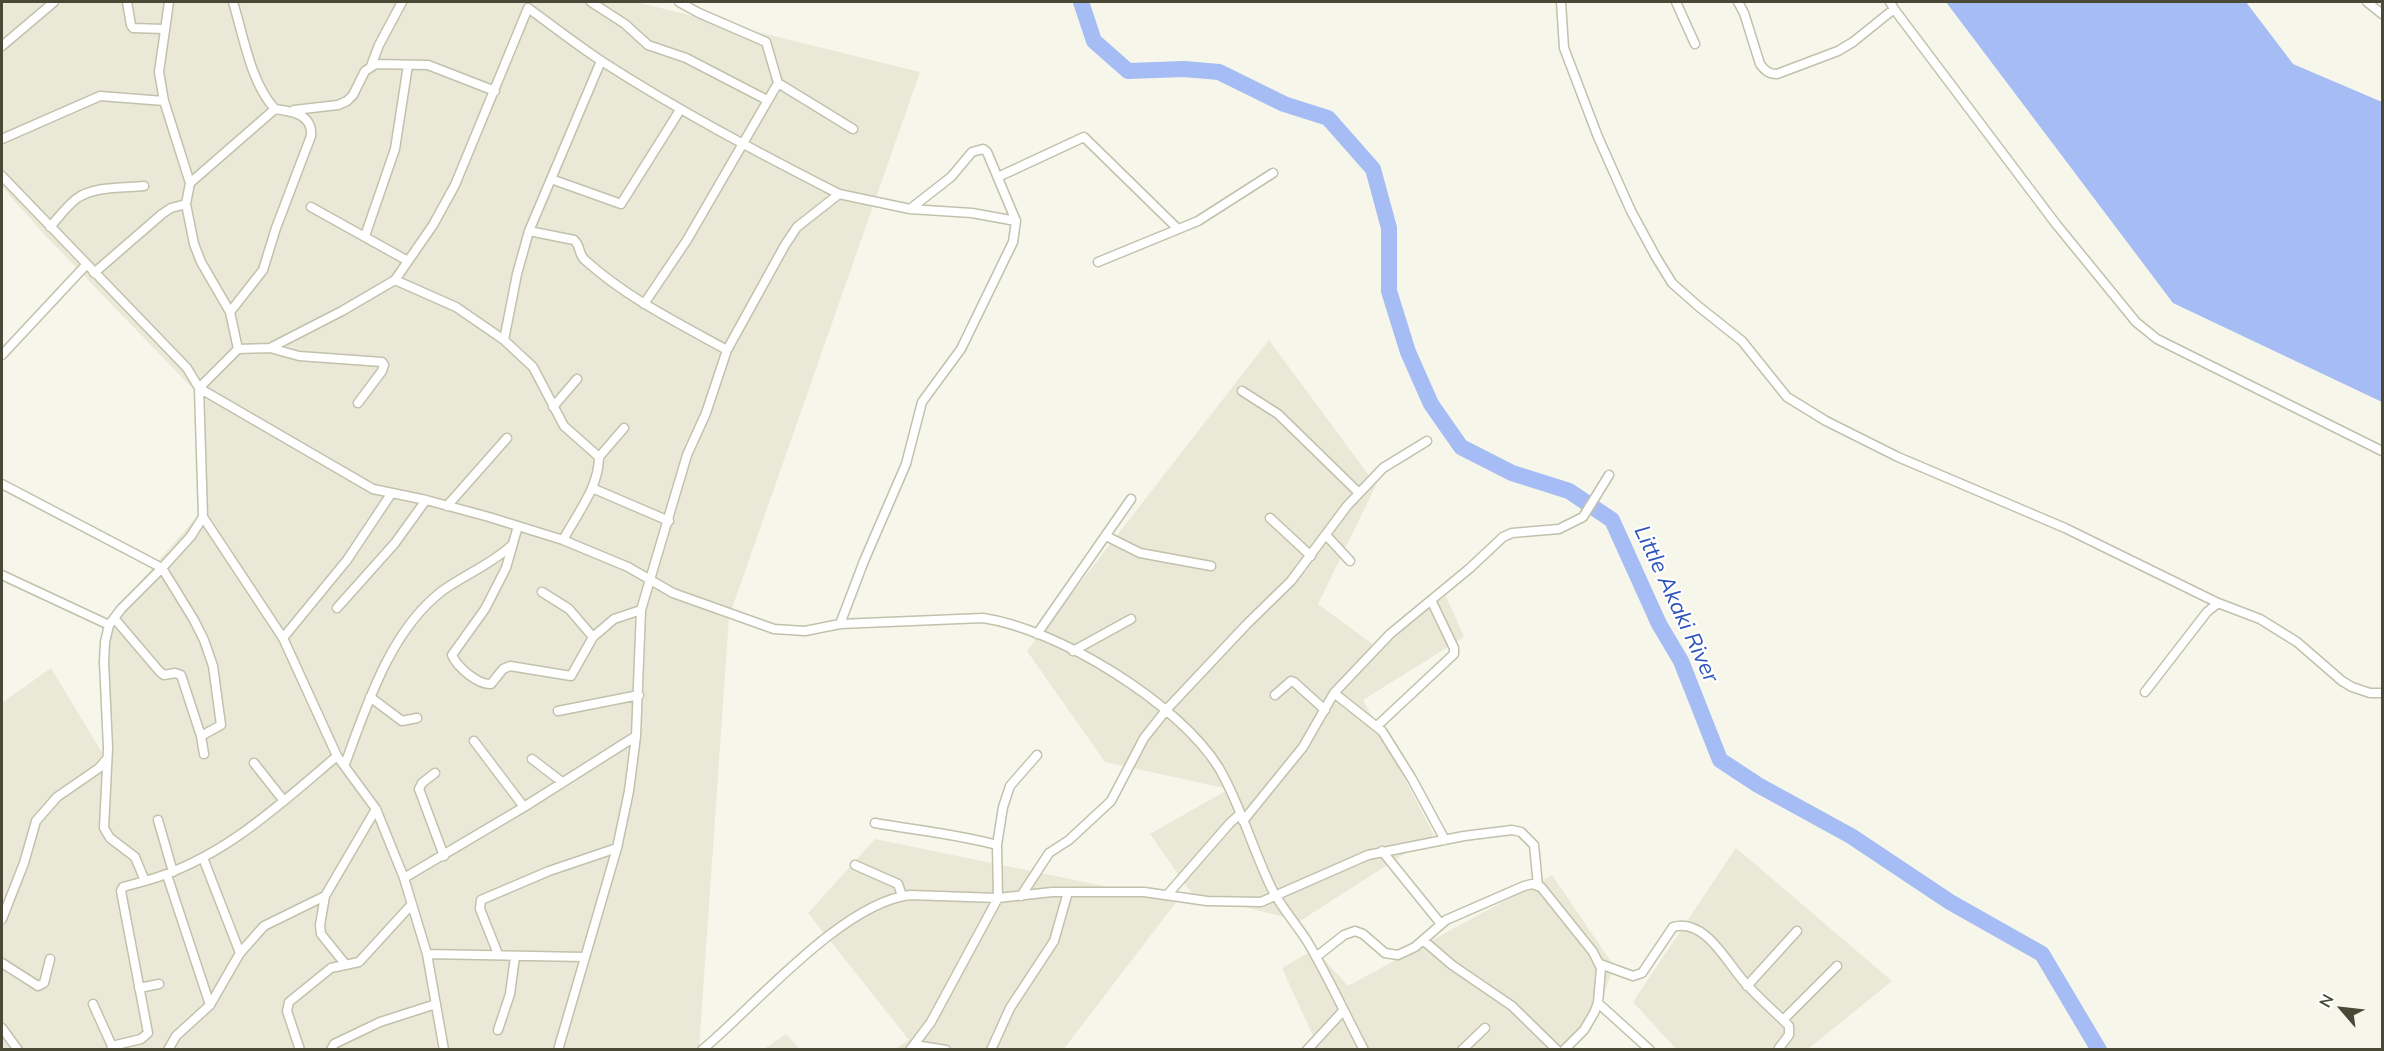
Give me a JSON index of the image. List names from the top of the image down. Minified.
{"water":["Little Akaki River"],"north":"top left"}
